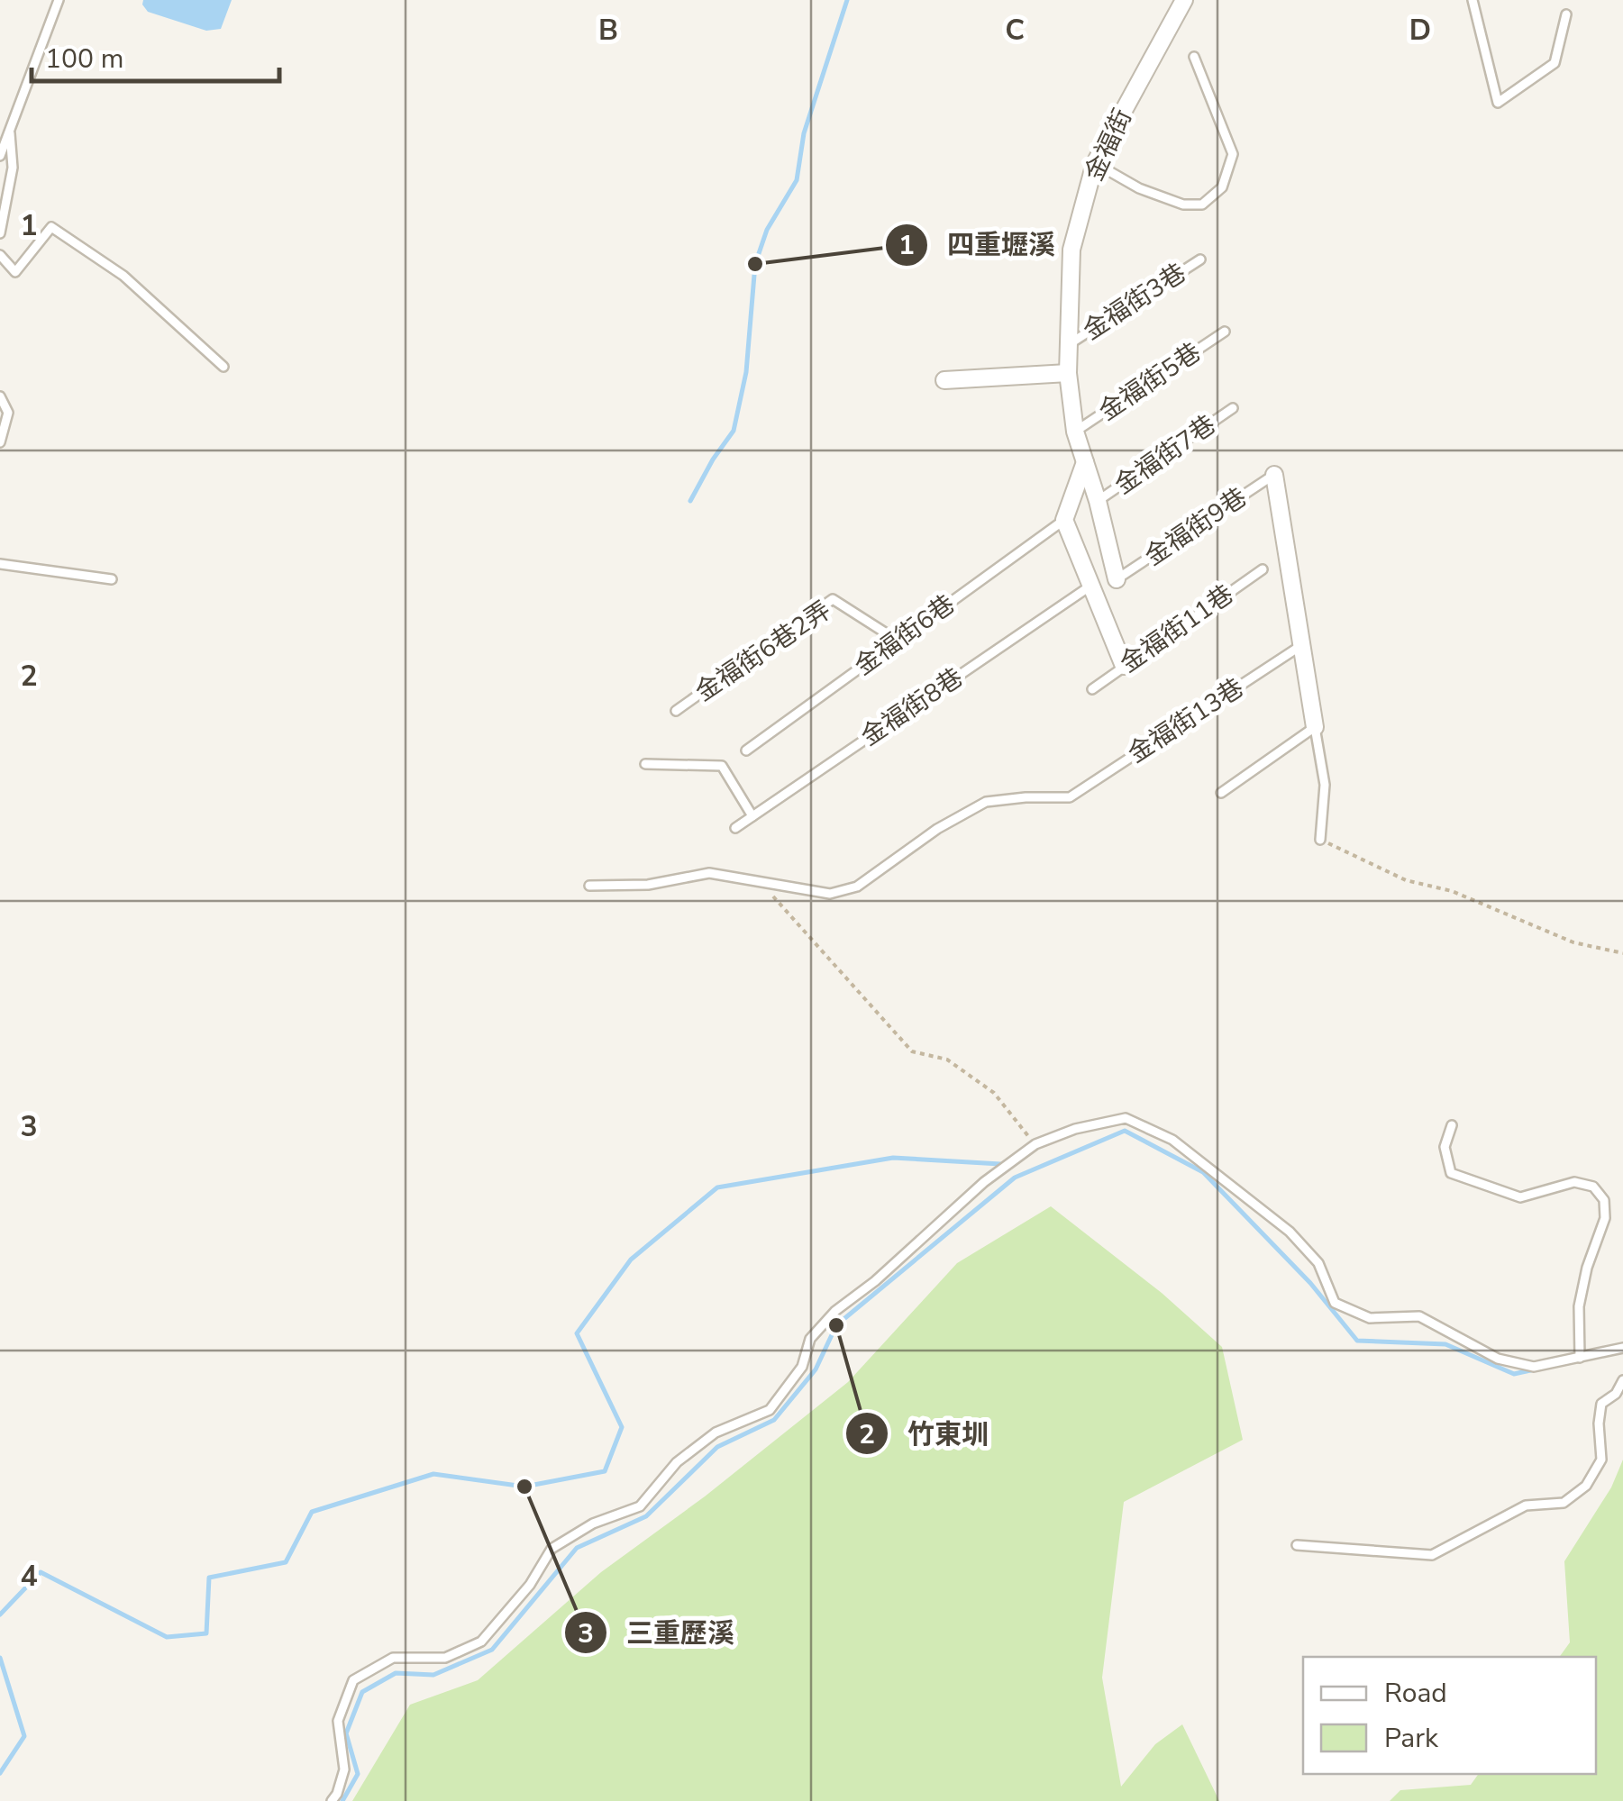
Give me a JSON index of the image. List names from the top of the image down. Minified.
{"streets":{"street":["金福街"],"lane":["金福街3巷","金福街5巷","金福街7巷","金福街9巷","金福街11巷","金福街6巷","金福街6巷2弄","金福街8巷","金福街13巷"]},"crossings":[["金福街","金福街3巷"],["金福街","金福街5巷"],["金福街","金福街7巷"],["金福街","金福街9巷"],["金福街6巷","金福街6巷2弄"]],"places":["四重壢溪","竹東圳","三重歷溪"],"legend":["Road","Park"],"scale_bar":"100 m","grid":{"columns":["B","C","D"],"rows":["1","2","3","4"]}}
